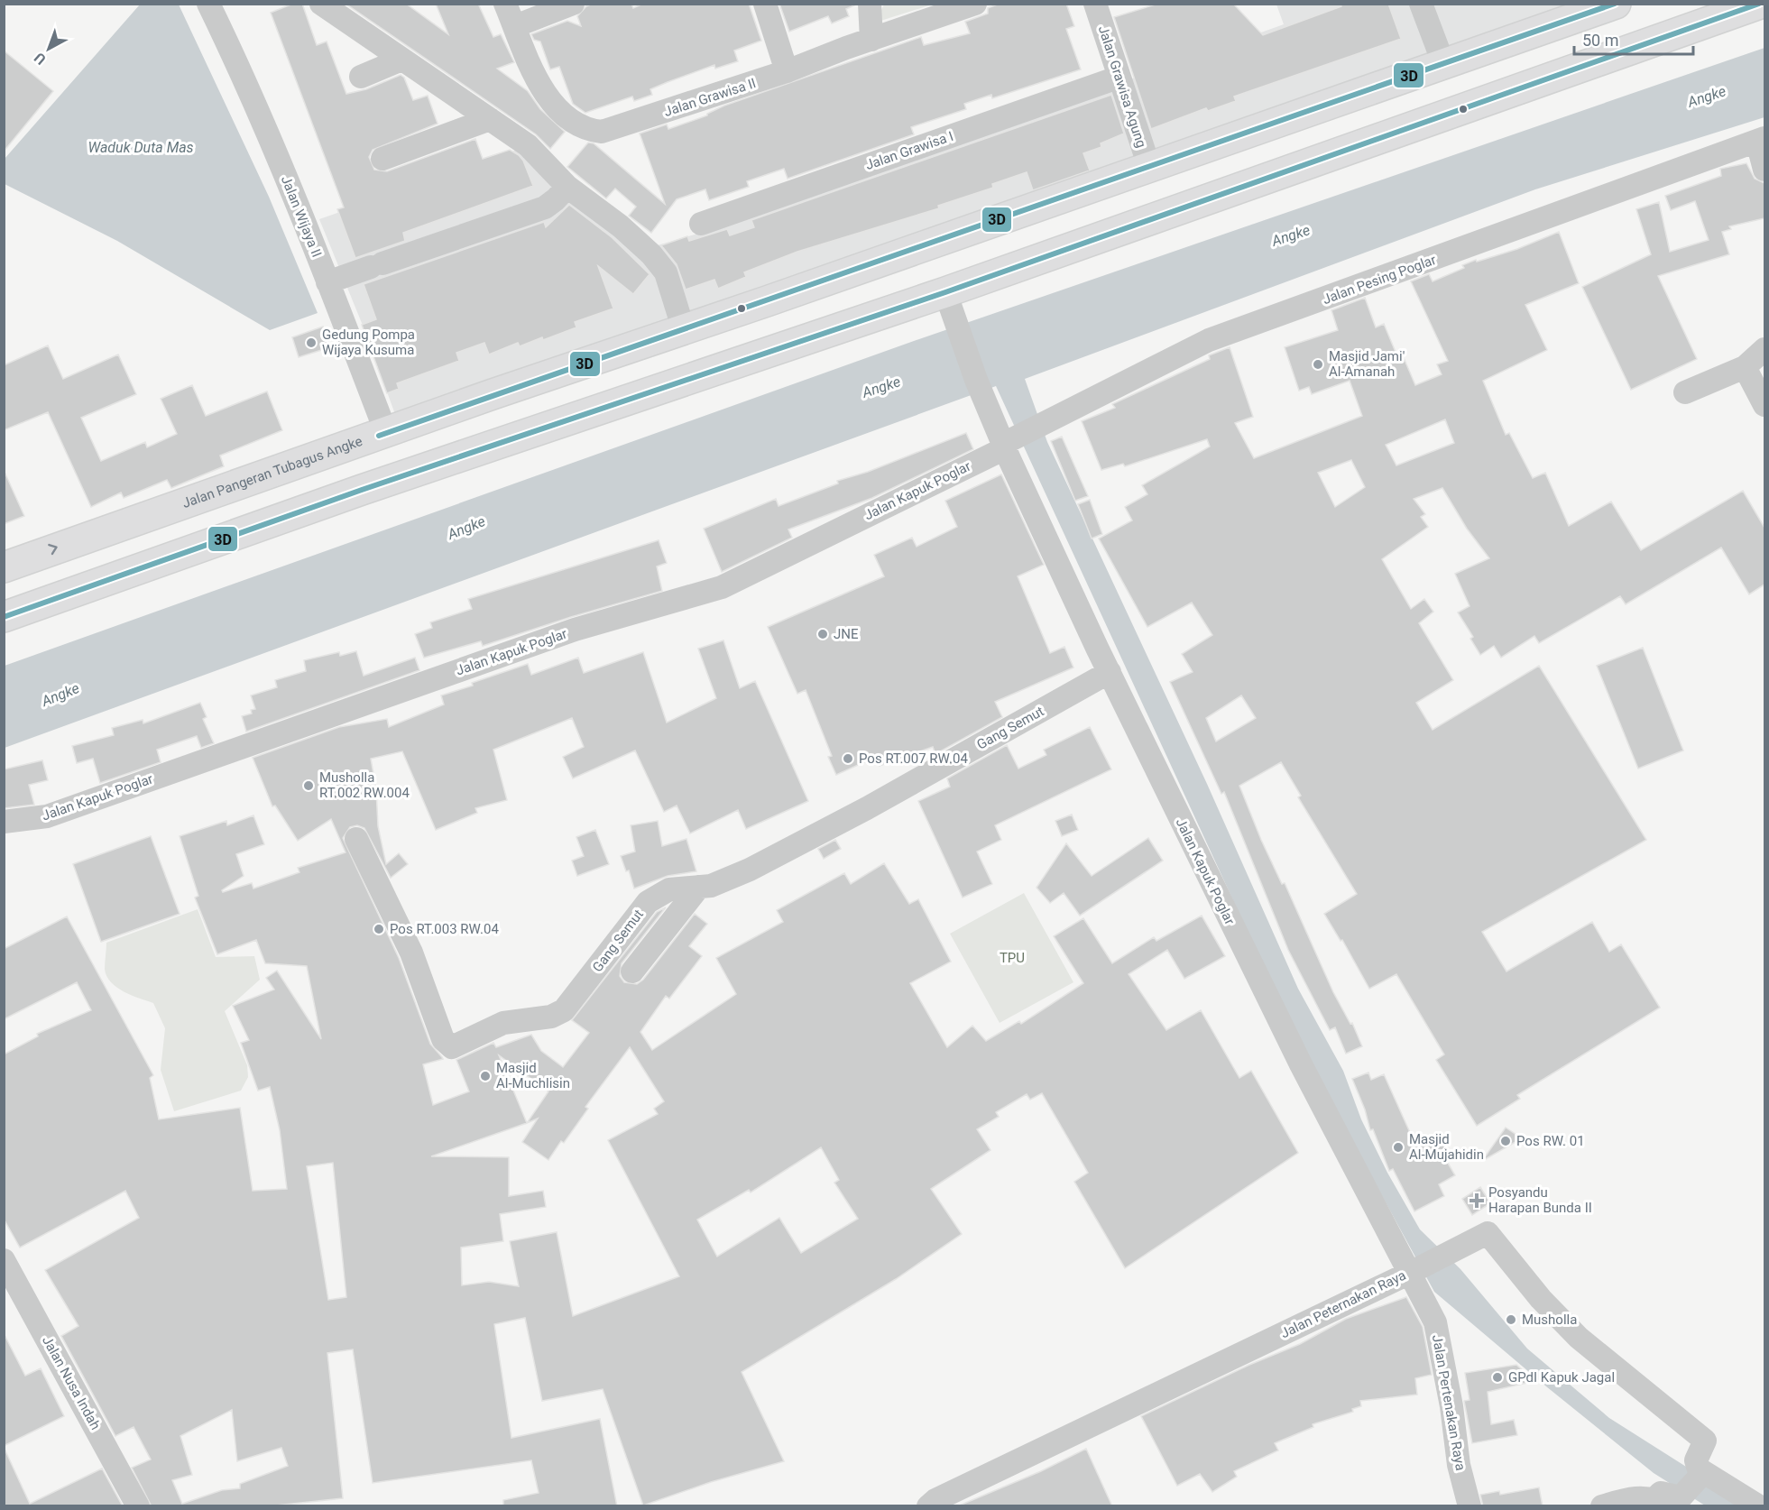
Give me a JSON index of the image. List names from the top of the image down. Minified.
{"streets":{"main road":["Jalan Pangeran Tubagus Angke"],"street":["Jalan Grawisa Agung","Jalan Grawisa II","Jalan Grawisa I","Jalan Wijaya II","Jalan Pesing Poglar","Jalan Kapuk Poglar","Gang Semut","Jalan Peternakan Raya","Jalan Nusa Indah","Jalan Pertenakan Raya"]},"crossings":[["Jalan Grawisa Agung","Jalan Grawisa I"],["Jalan Grawisa Agung","Jalan Pangeran Tubagus Angke"],["Jalan Wijaya II","Jalan Pangeran Tubagus Angke"],["Jalan Pesing Poglar","Jalan Kapuk Poglar"],["Jalan Kapuk Poglar","Gang Semut"],["Jalan Kapuk Poglar","Jalan Peternakan Raya"],["Jalan Kapuk Poglar","Jalan Pertenakan Raya"],["Jalan Peternakan Raya","Jalan Pertenakan Raya"]],"water":["Angke","Waduk Duta Mas"],"parks":["TPU"],"places":{"other":["Gedung Pompa Wijaya Kusuma","Masjid Jami' Al-Amanah","JNE","Pos RT.007 RW.04","Musholla RT.002 RW.004","Pos RT.003 RW.04","Masjid Al-Muchlisin","Pos RW. 01","Masjid Al-Mujahidin","Musholla","GPdI Kapuk Jagal"],"health":["Posyandu Harapan Bunda II"]},"lines":["transit line 3D"],"scale_bar":"50 m","north":"bottom left"}
